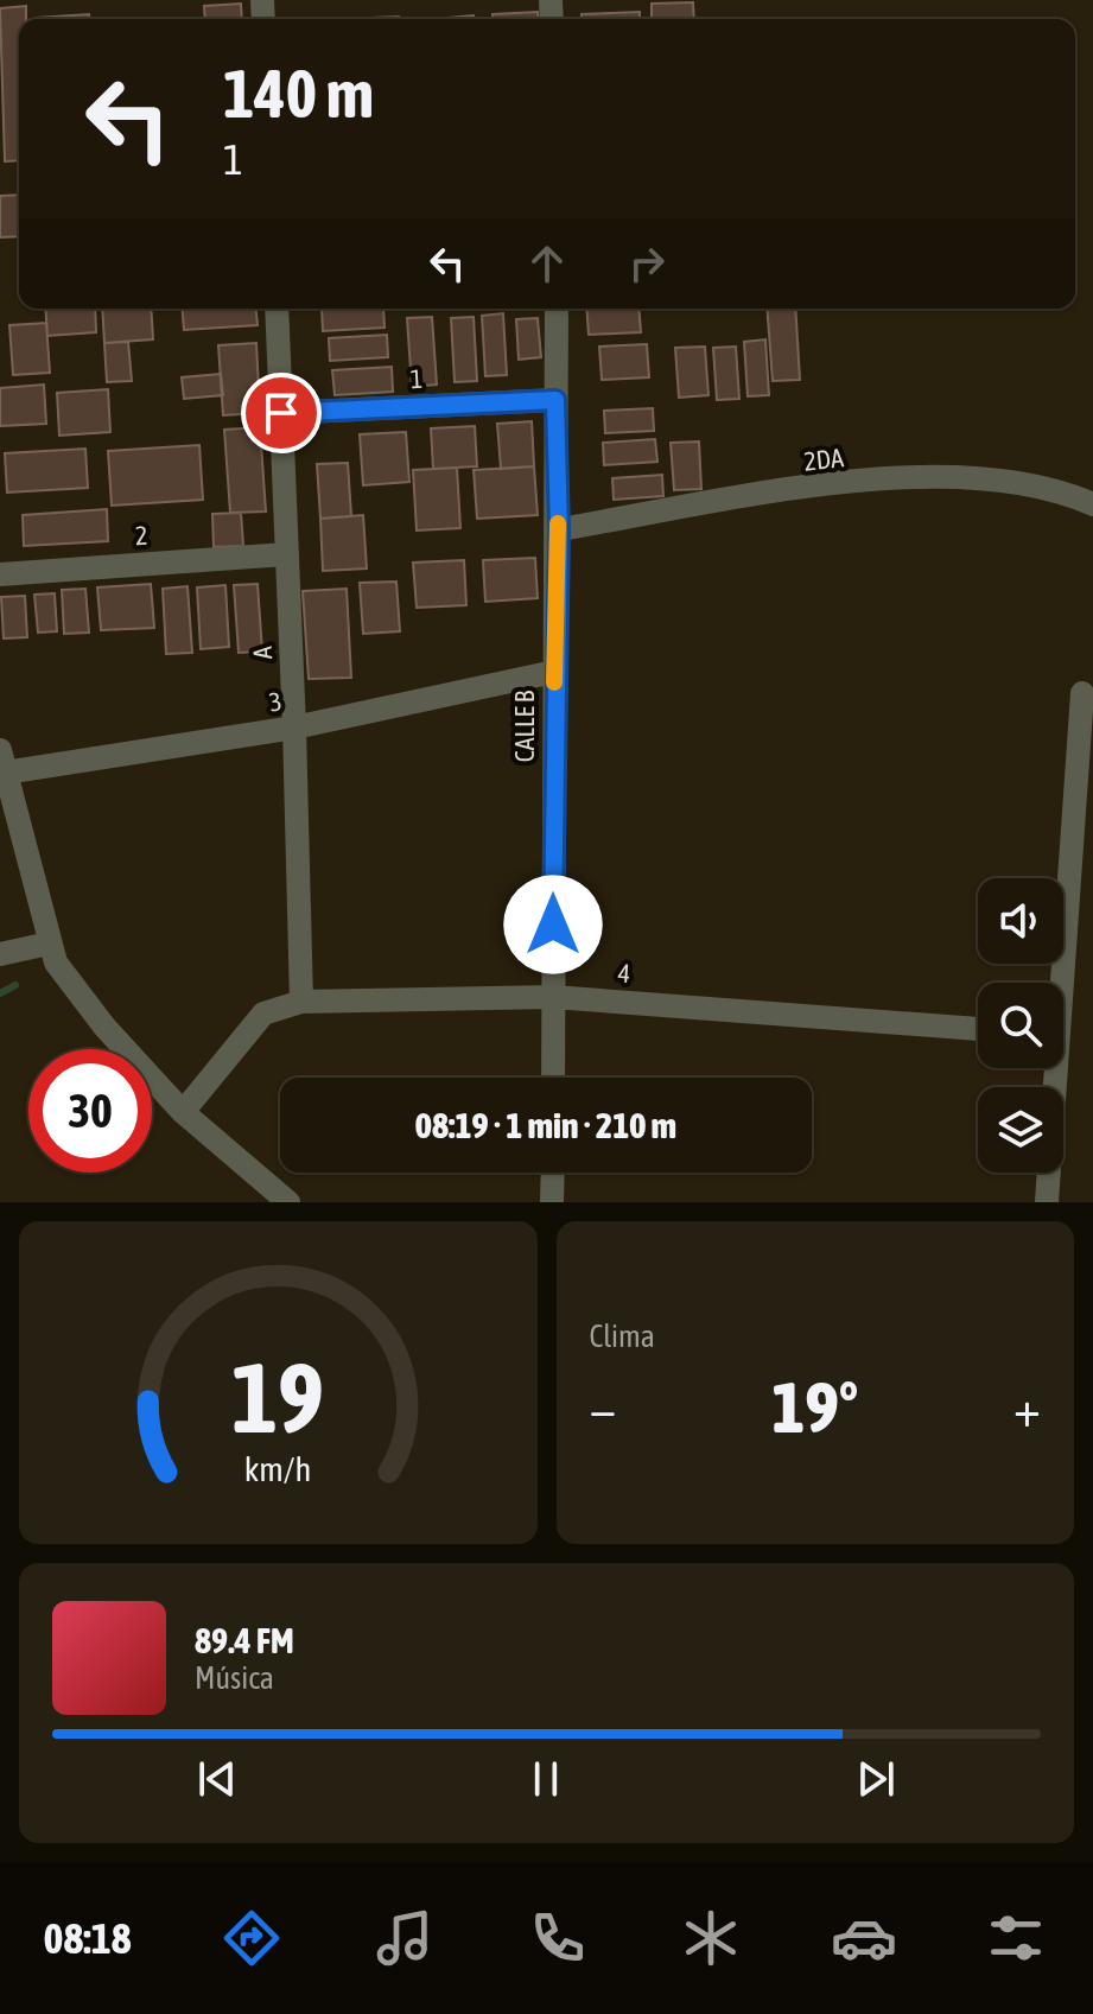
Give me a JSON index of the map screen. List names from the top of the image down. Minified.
{"streets":{"street":["1","2DA","2","A","3","CALLE B","4"]},"crossings":[["1","A"],["1","CALLE B"],["2DA","CALLE B"],["2","A"],["A","3"],["A","4"],["3","CALLE B"],["CALLE B","4"]],"page":{"turn":["140 m","1"],"limit":"30","trip":"08:19 · 1 min · 210 m","tile":"Clima","heat":["−","19°","+"],"song":["89.4 FM","Música"],"tabs":"08:18","gauge":["19","km/h"]}}
